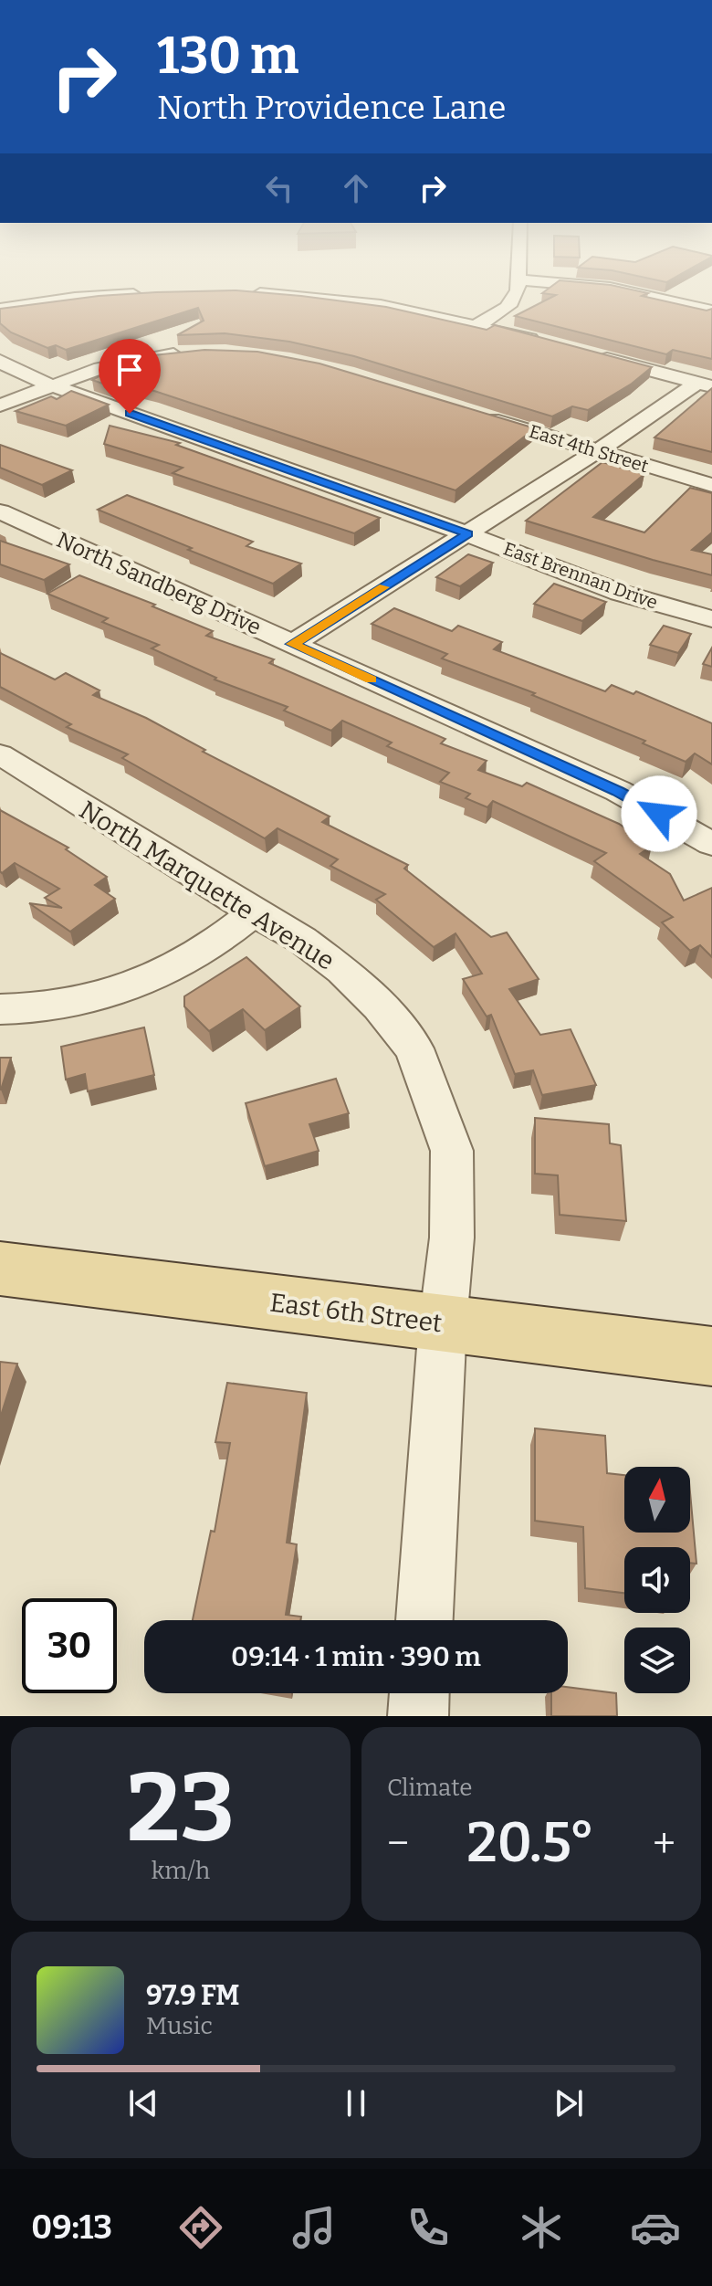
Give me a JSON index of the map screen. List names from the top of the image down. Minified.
{"streets":{"main road":["East 6th Street"],"street":["East 4th Street","East Brennan Drive","North Sandberg Drive","North Marquette Avenue"]},"crossings":[["North Marquette Avenue","East 6th Street"]],"north":"top","page":{"turn":["130 m","North Providence Lane"],"limit":"30","trip":"09:14 · 1 min · 390 m","tile":[["23","km/h"],"Climate"],"heat":["−","20.5°","+"],"song":["97.9 FM","Music"],"tabs":"09:13"}}
